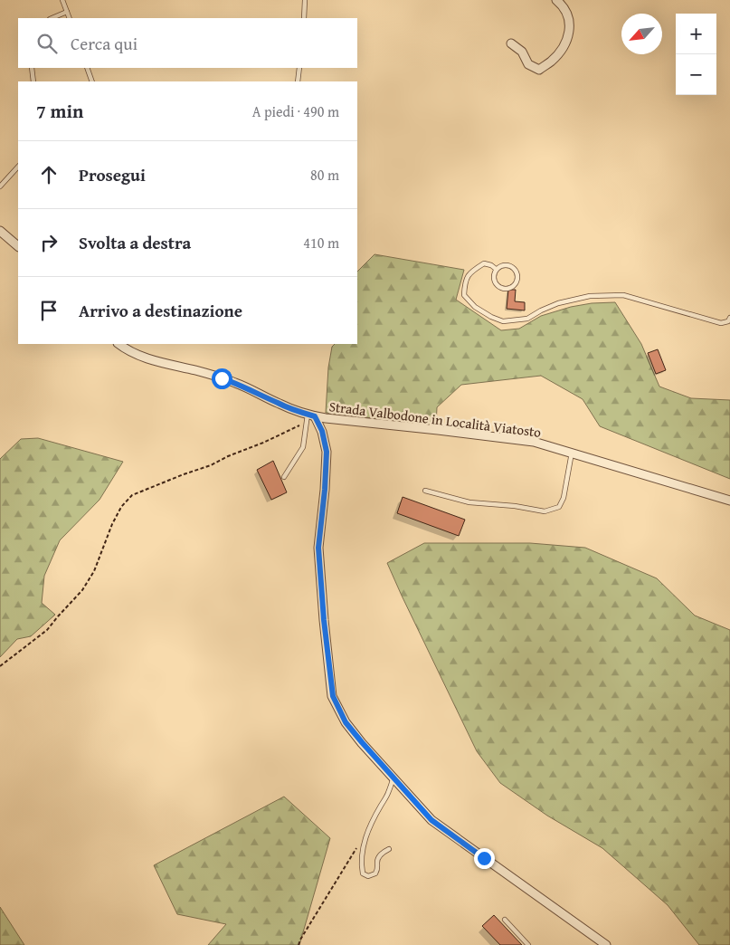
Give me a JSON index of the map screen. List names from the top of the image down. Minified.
{"streets":{"street":["Strada Valbodone in Località Viatosto"]},"north":"bottom left","page":{"map_buttons":["+","−"],"search":"Cerca qui","heading":["7 min","A piedi · 490 m"],"list":[["Prosegui","80 m"],["Svolta a destra","410 m"],"Arrivo a destinazione"]}}
